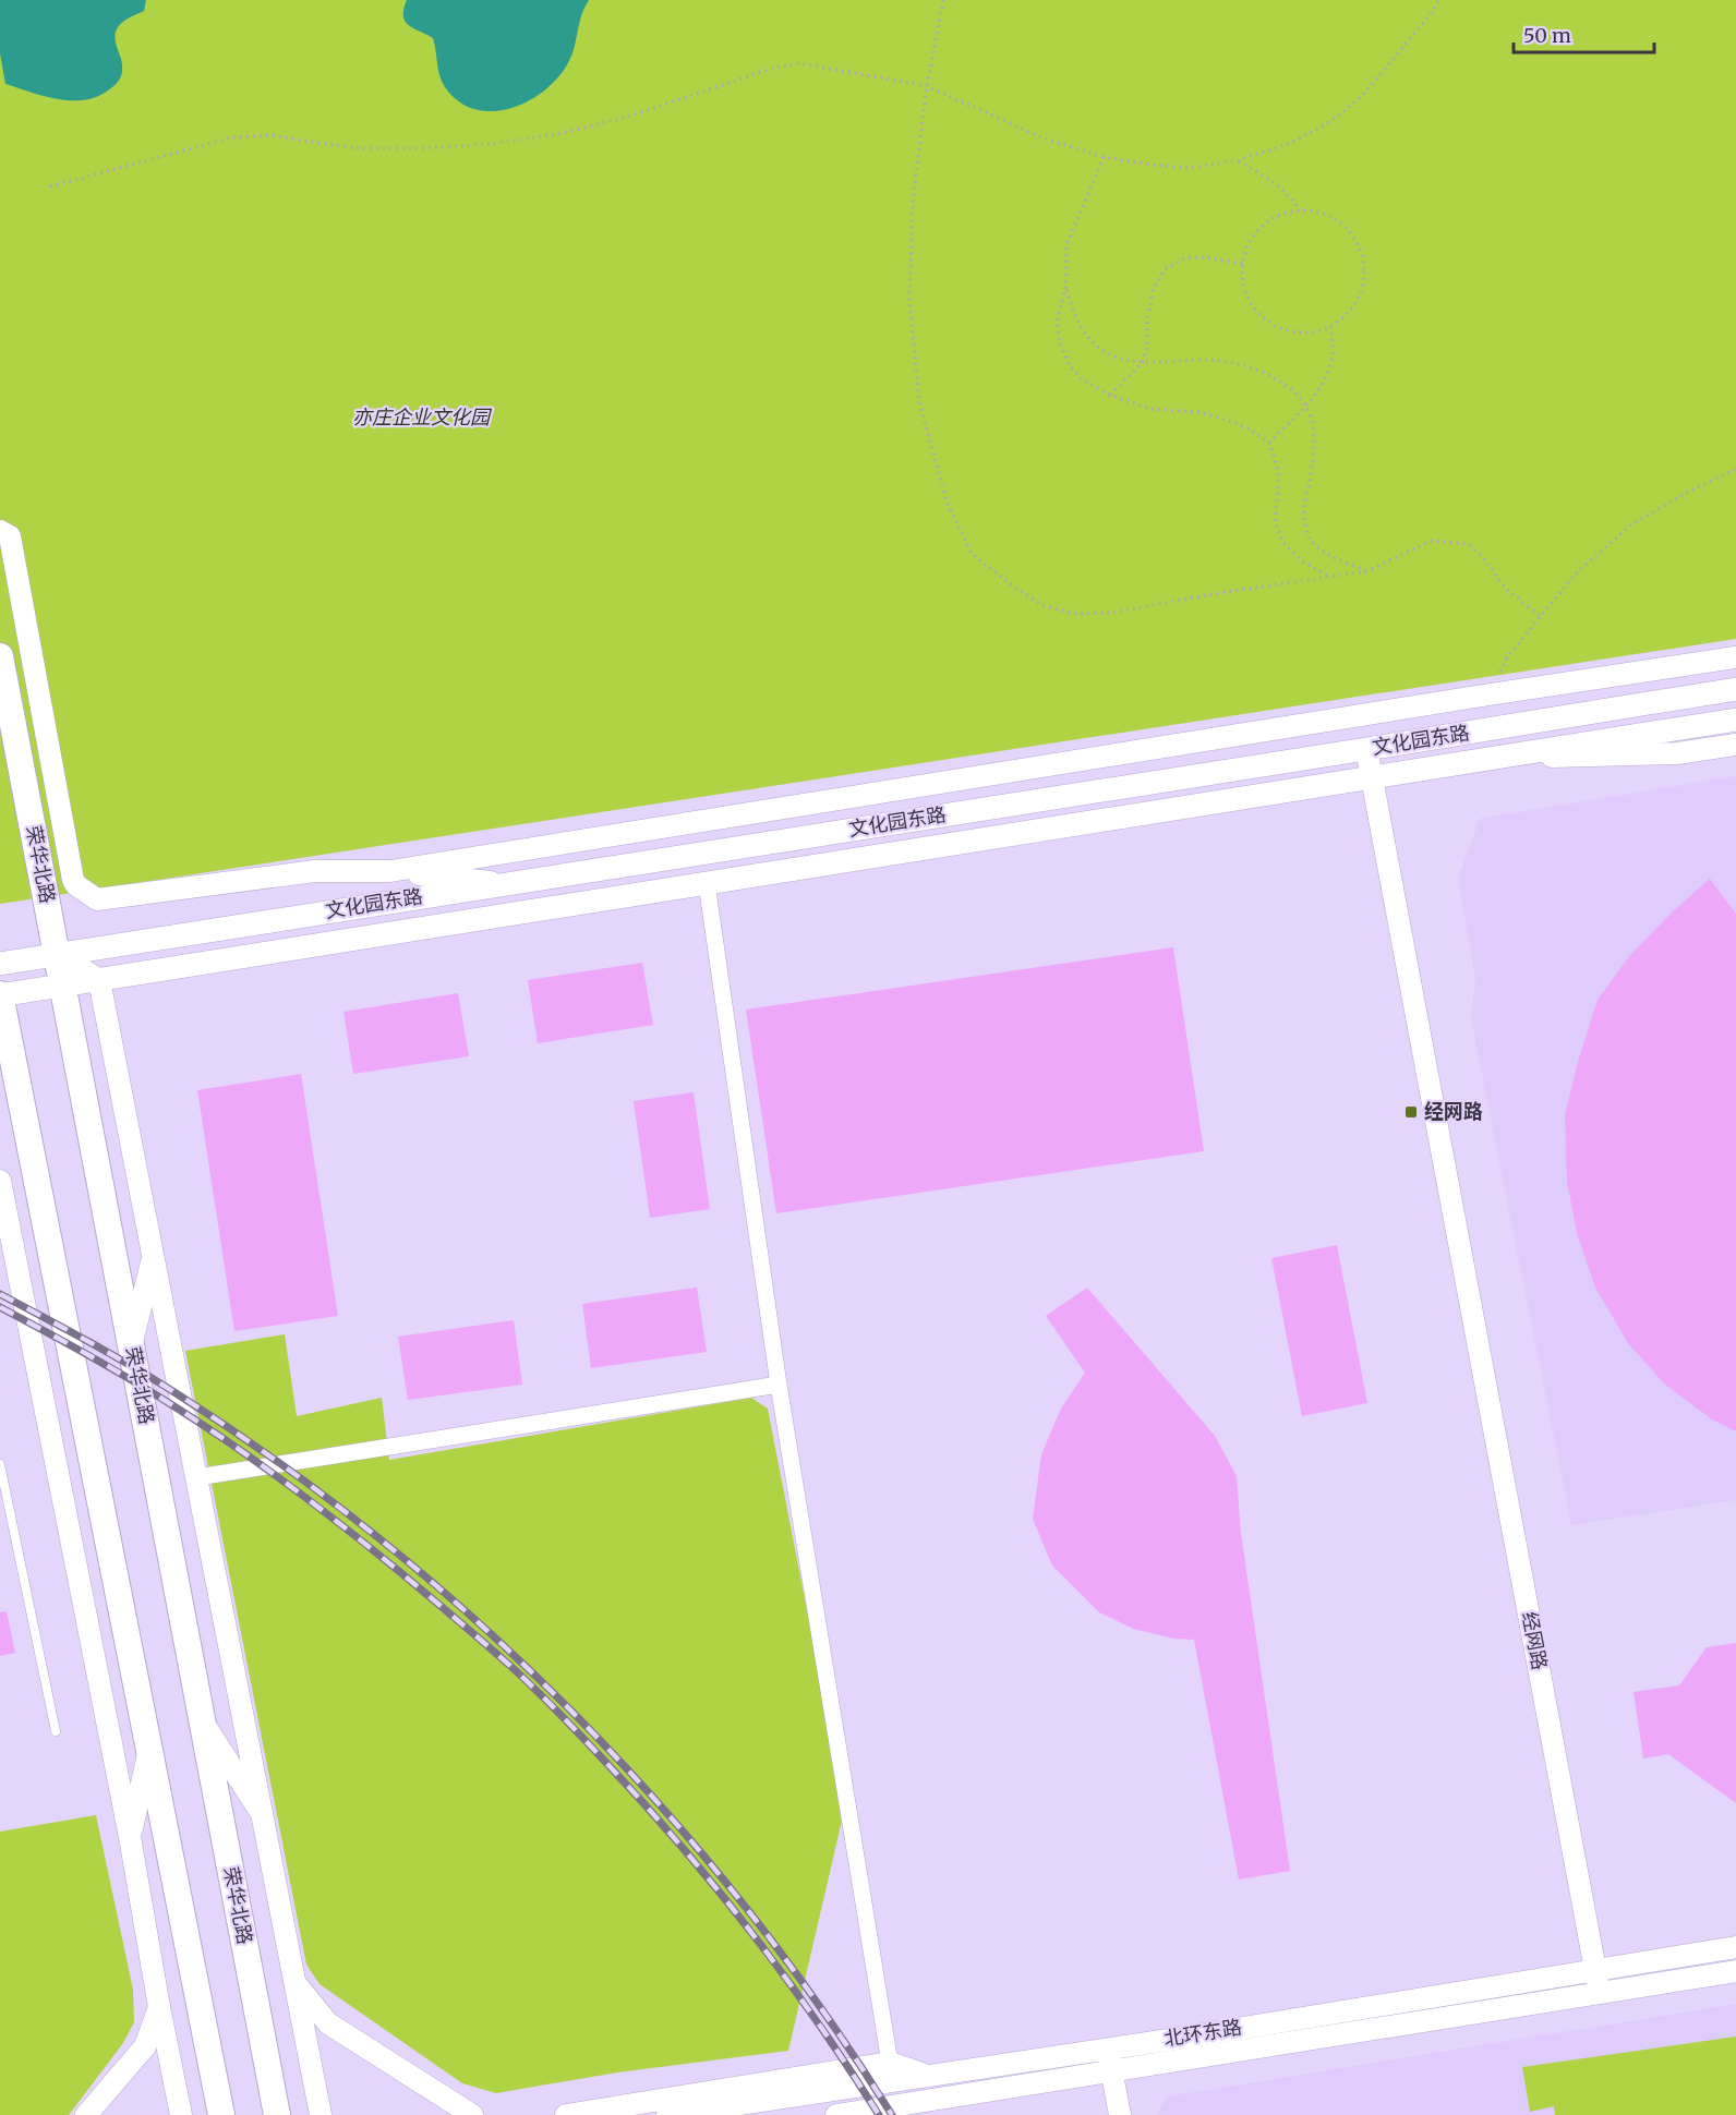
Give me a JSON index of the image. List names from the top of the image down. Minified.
{"streets":{"main road":["文化园东路","荣华北路"],"street":["经网路","北环东路"]},"crossings":[["文化园东路","荣华北路"],["文化园东路","经网路"],["经网路","北环东路"]],"parks":["亦庄企业文化园"],"places":{"transit":["经网路"]},"scale_bar":"50 m"}
